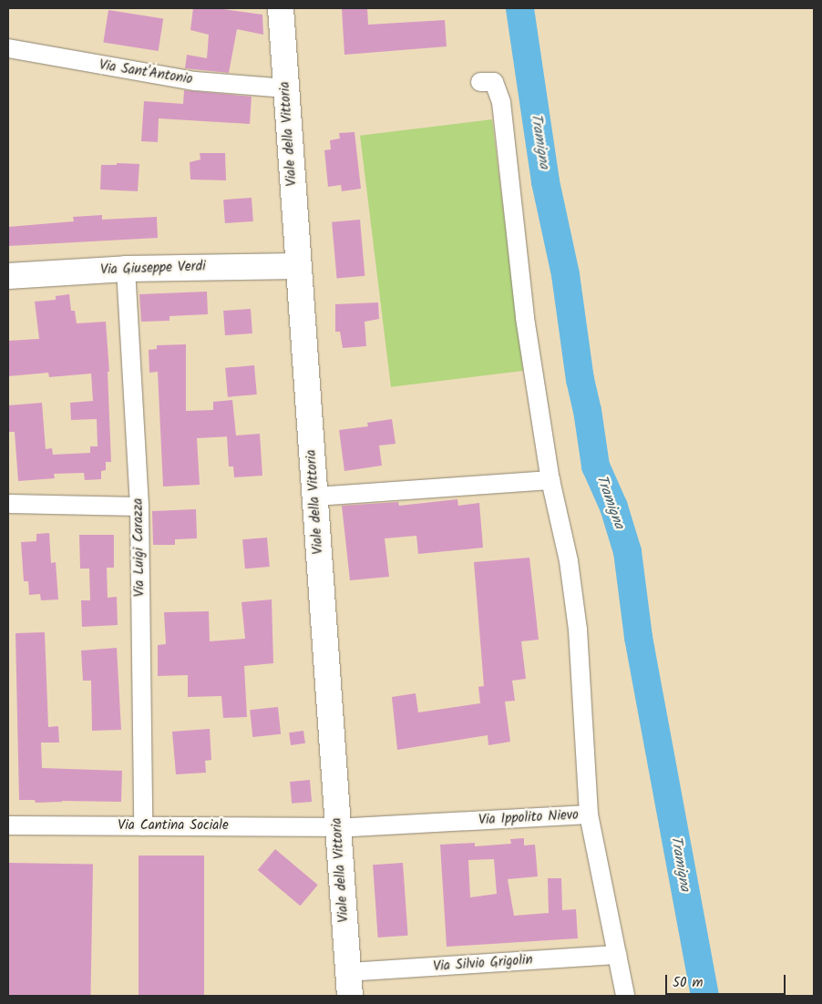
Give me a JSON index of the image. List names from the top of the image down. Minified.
{"streets":{"street":["Via Sant'Antonio","Viale della Vittoria","Via Giuseppe Verdi","Via Luigi Carazza","Via Ippolito Nievo","Via Cantina Sociale","Via Silvio Grigolin"]},"crossings":[["Via Sant'Antonio","Viale della Vittoria"],["Viale della Vittoria","Via Giuseppe Verdi"],["Viale della Vittoria","Via Ippolito Nievo"],["Viale della Vittoria","Via Cantina Sociale"],["Viale della Vittoria","Via Silvio Grigolin"],["Via Giuseppe Verdi","Via Luigi Carazza"],["Via Luigi Carazza","Via Cantina Sociale"],["Via Ippolito Nievo","Via Cantina Sociale"],["Via Ippolito Nievo","Via Silvio Grigolin"]],"water":["Tramigna"],"scale_bar":"50 m"}
